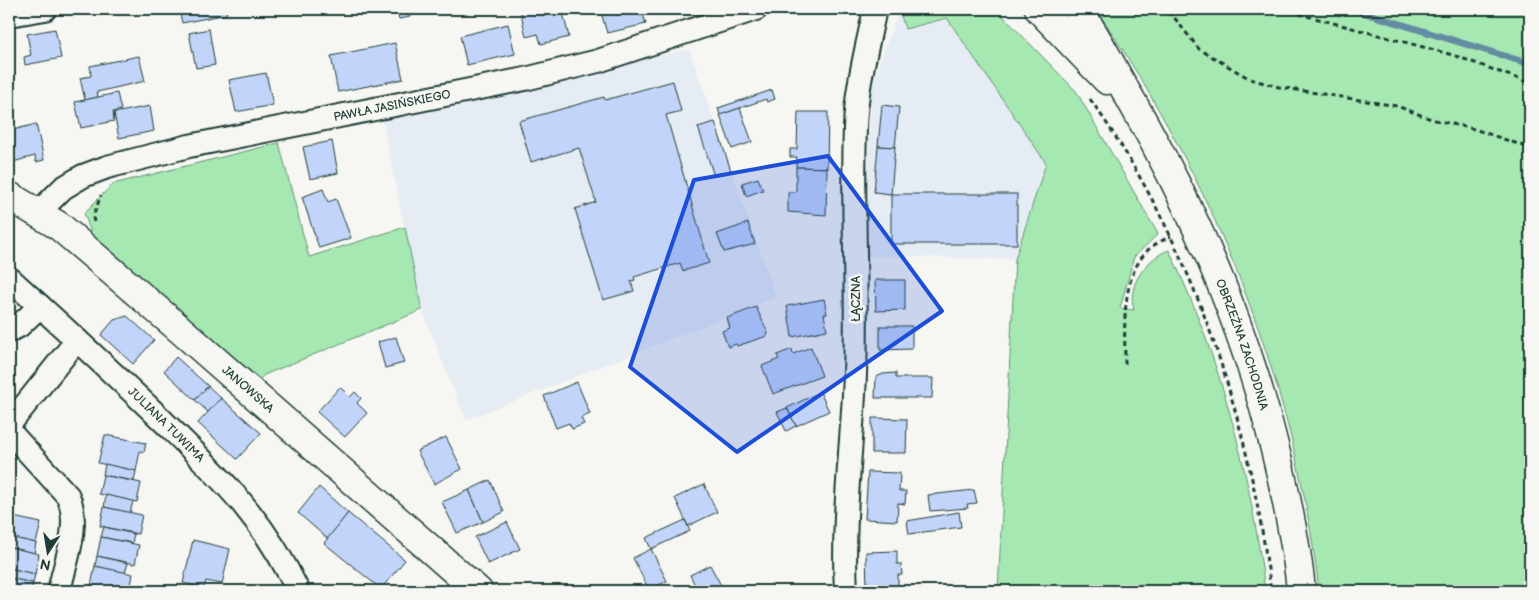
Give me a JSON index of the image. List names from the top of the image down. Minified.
{"streets":{"street":["PAWŁA JASIŃSKIEGO","ŁĄCZNA","OBRZEŻNA ZACHODNIA","JANOWSKA","JULIANA TUWIMA"]},"crossings":[["PAWŁA JASIŃSKIEGO","JANOWSKA"]],"north":"bottom"}
